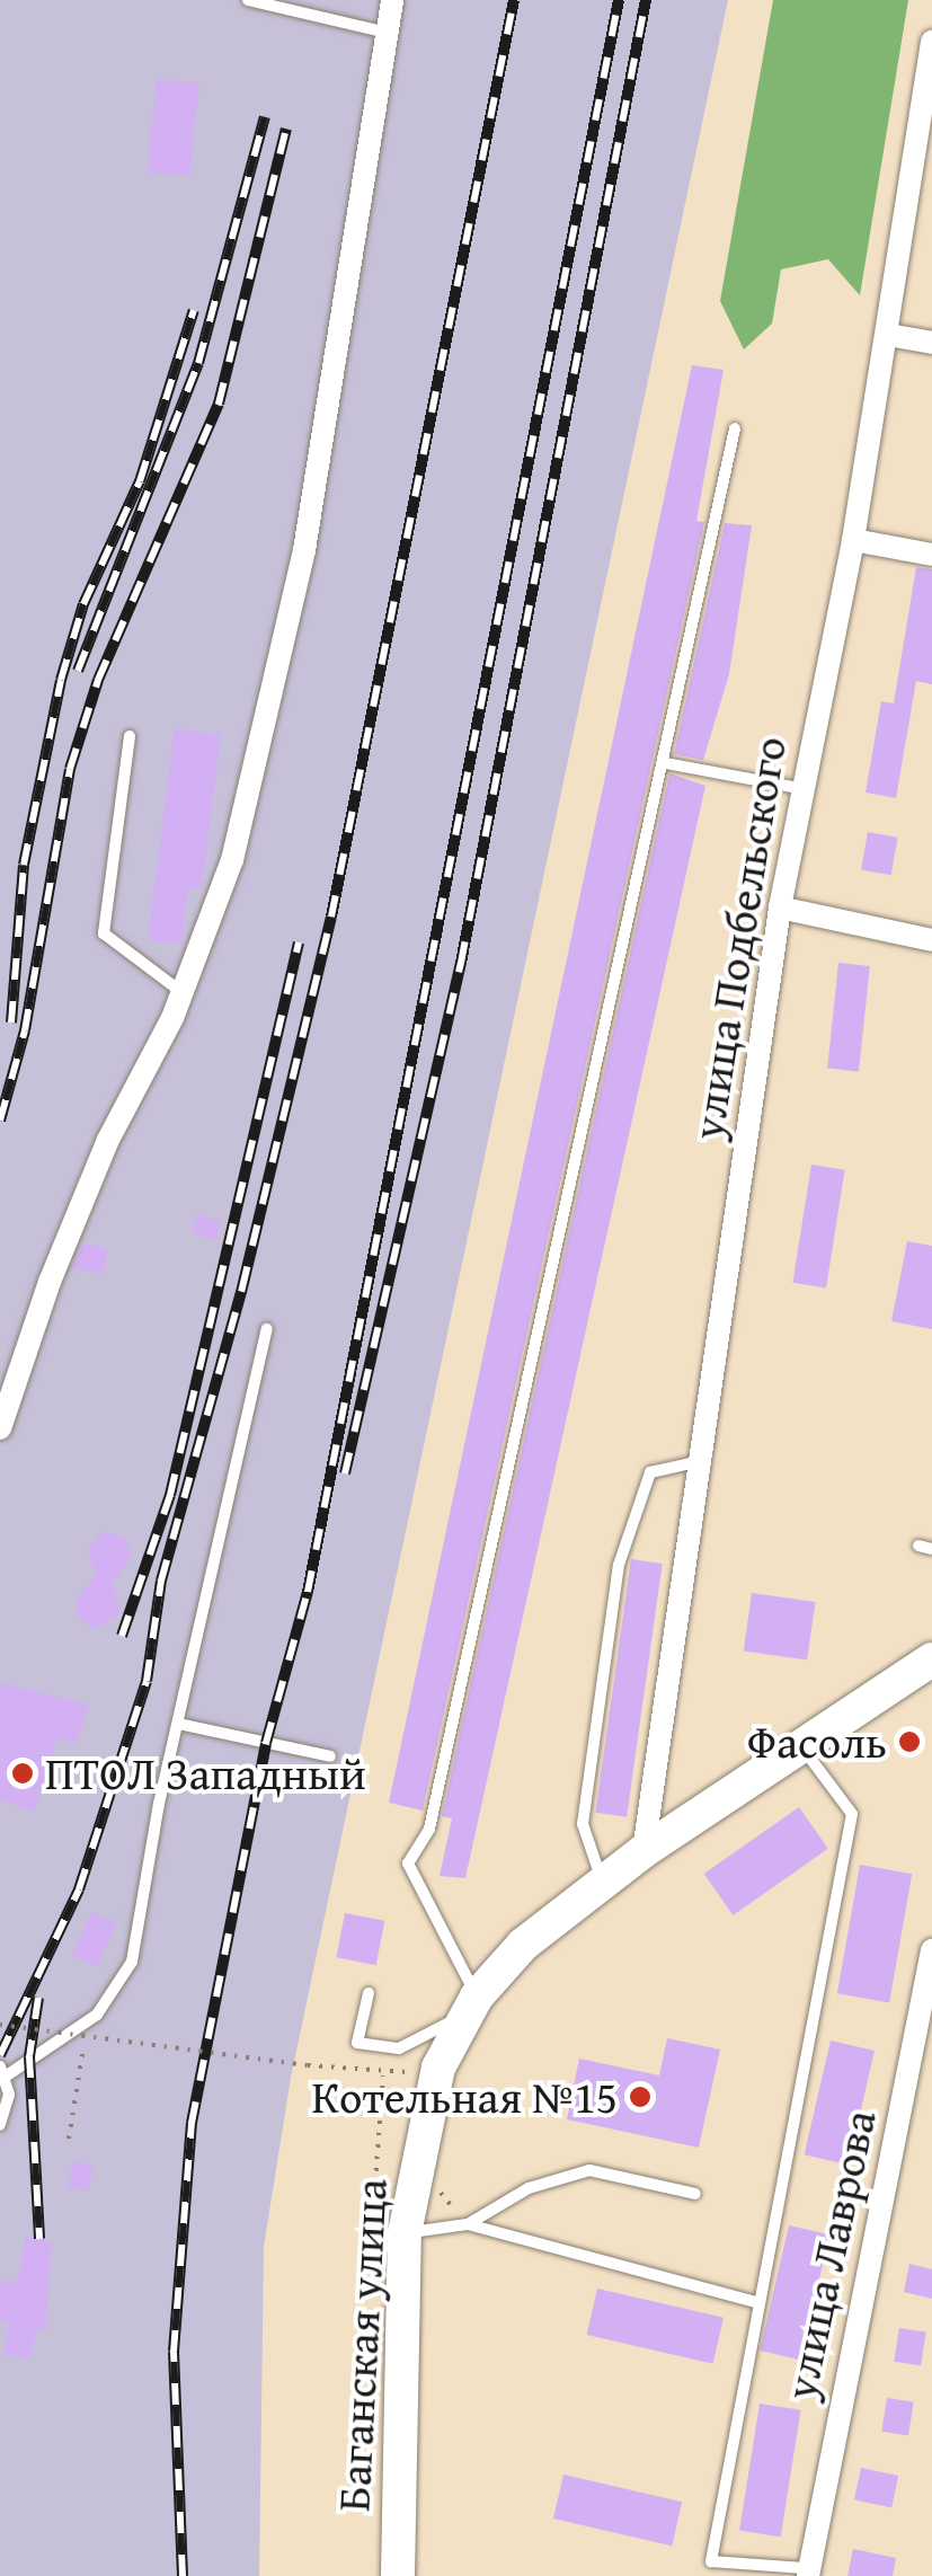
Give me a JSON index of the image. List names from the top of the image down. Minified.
{"streets":{"street":["улица Подбельского","улица Лаврова","Баганская улица"]},"crossings":[["улица Подбельского","Баганская улица"]],"places":["Фасоль","ПТОЛ Западный","Котельная №15"]}
